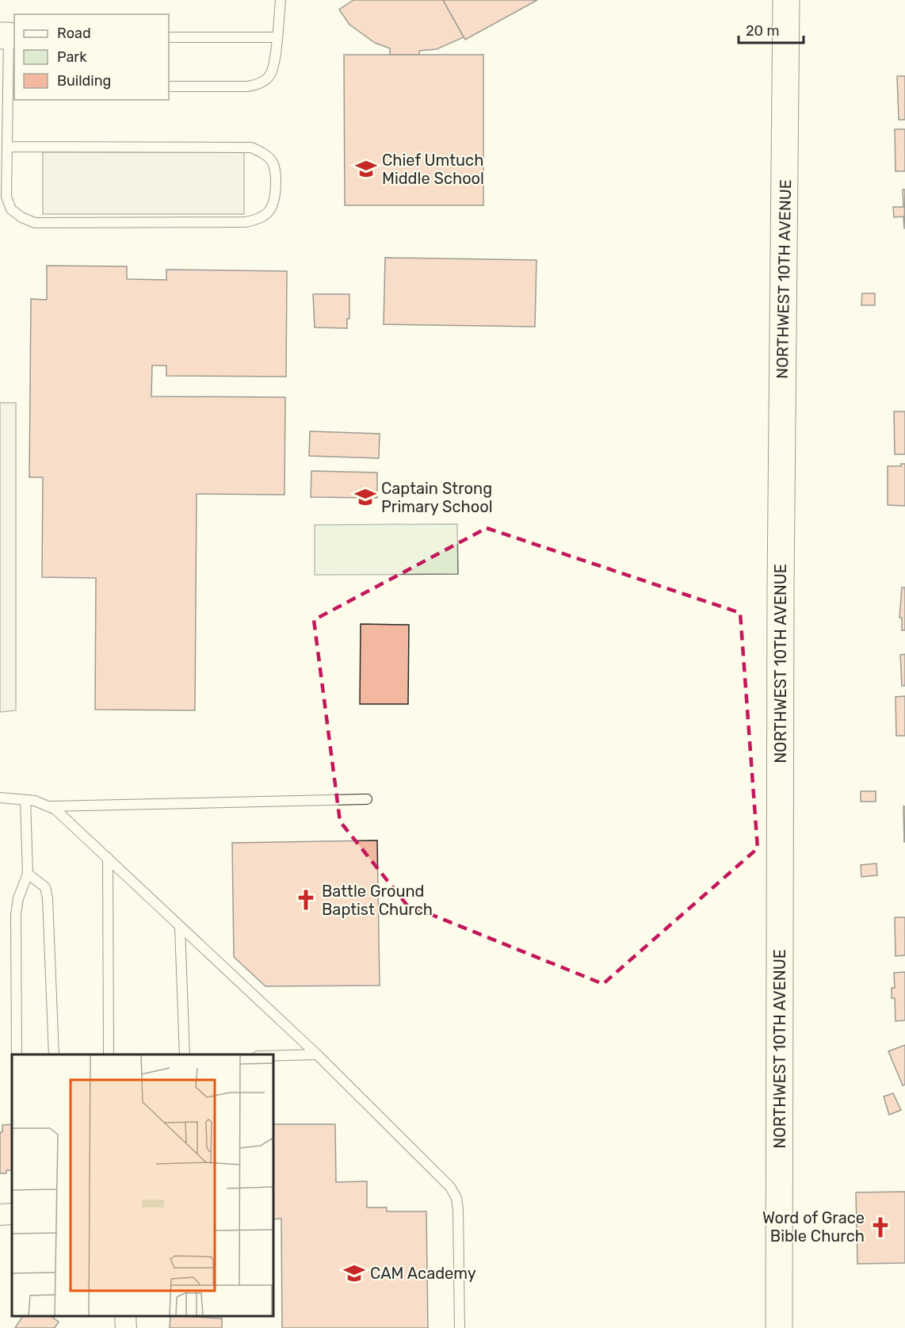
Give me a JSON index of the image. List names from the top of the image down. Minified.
{"streets":{"main road":["NORTHWEST 10TH AVENUE"]},"places":{"school or university":["Chief Umtuch Middle School","Captain Strong Primary School","CAM Academy"],"church":["Battle Ground Baptist Church","Word of Grace Bible Church"]},"legend":["Road","Park","Building"],"scale_bar":"20 m"}
